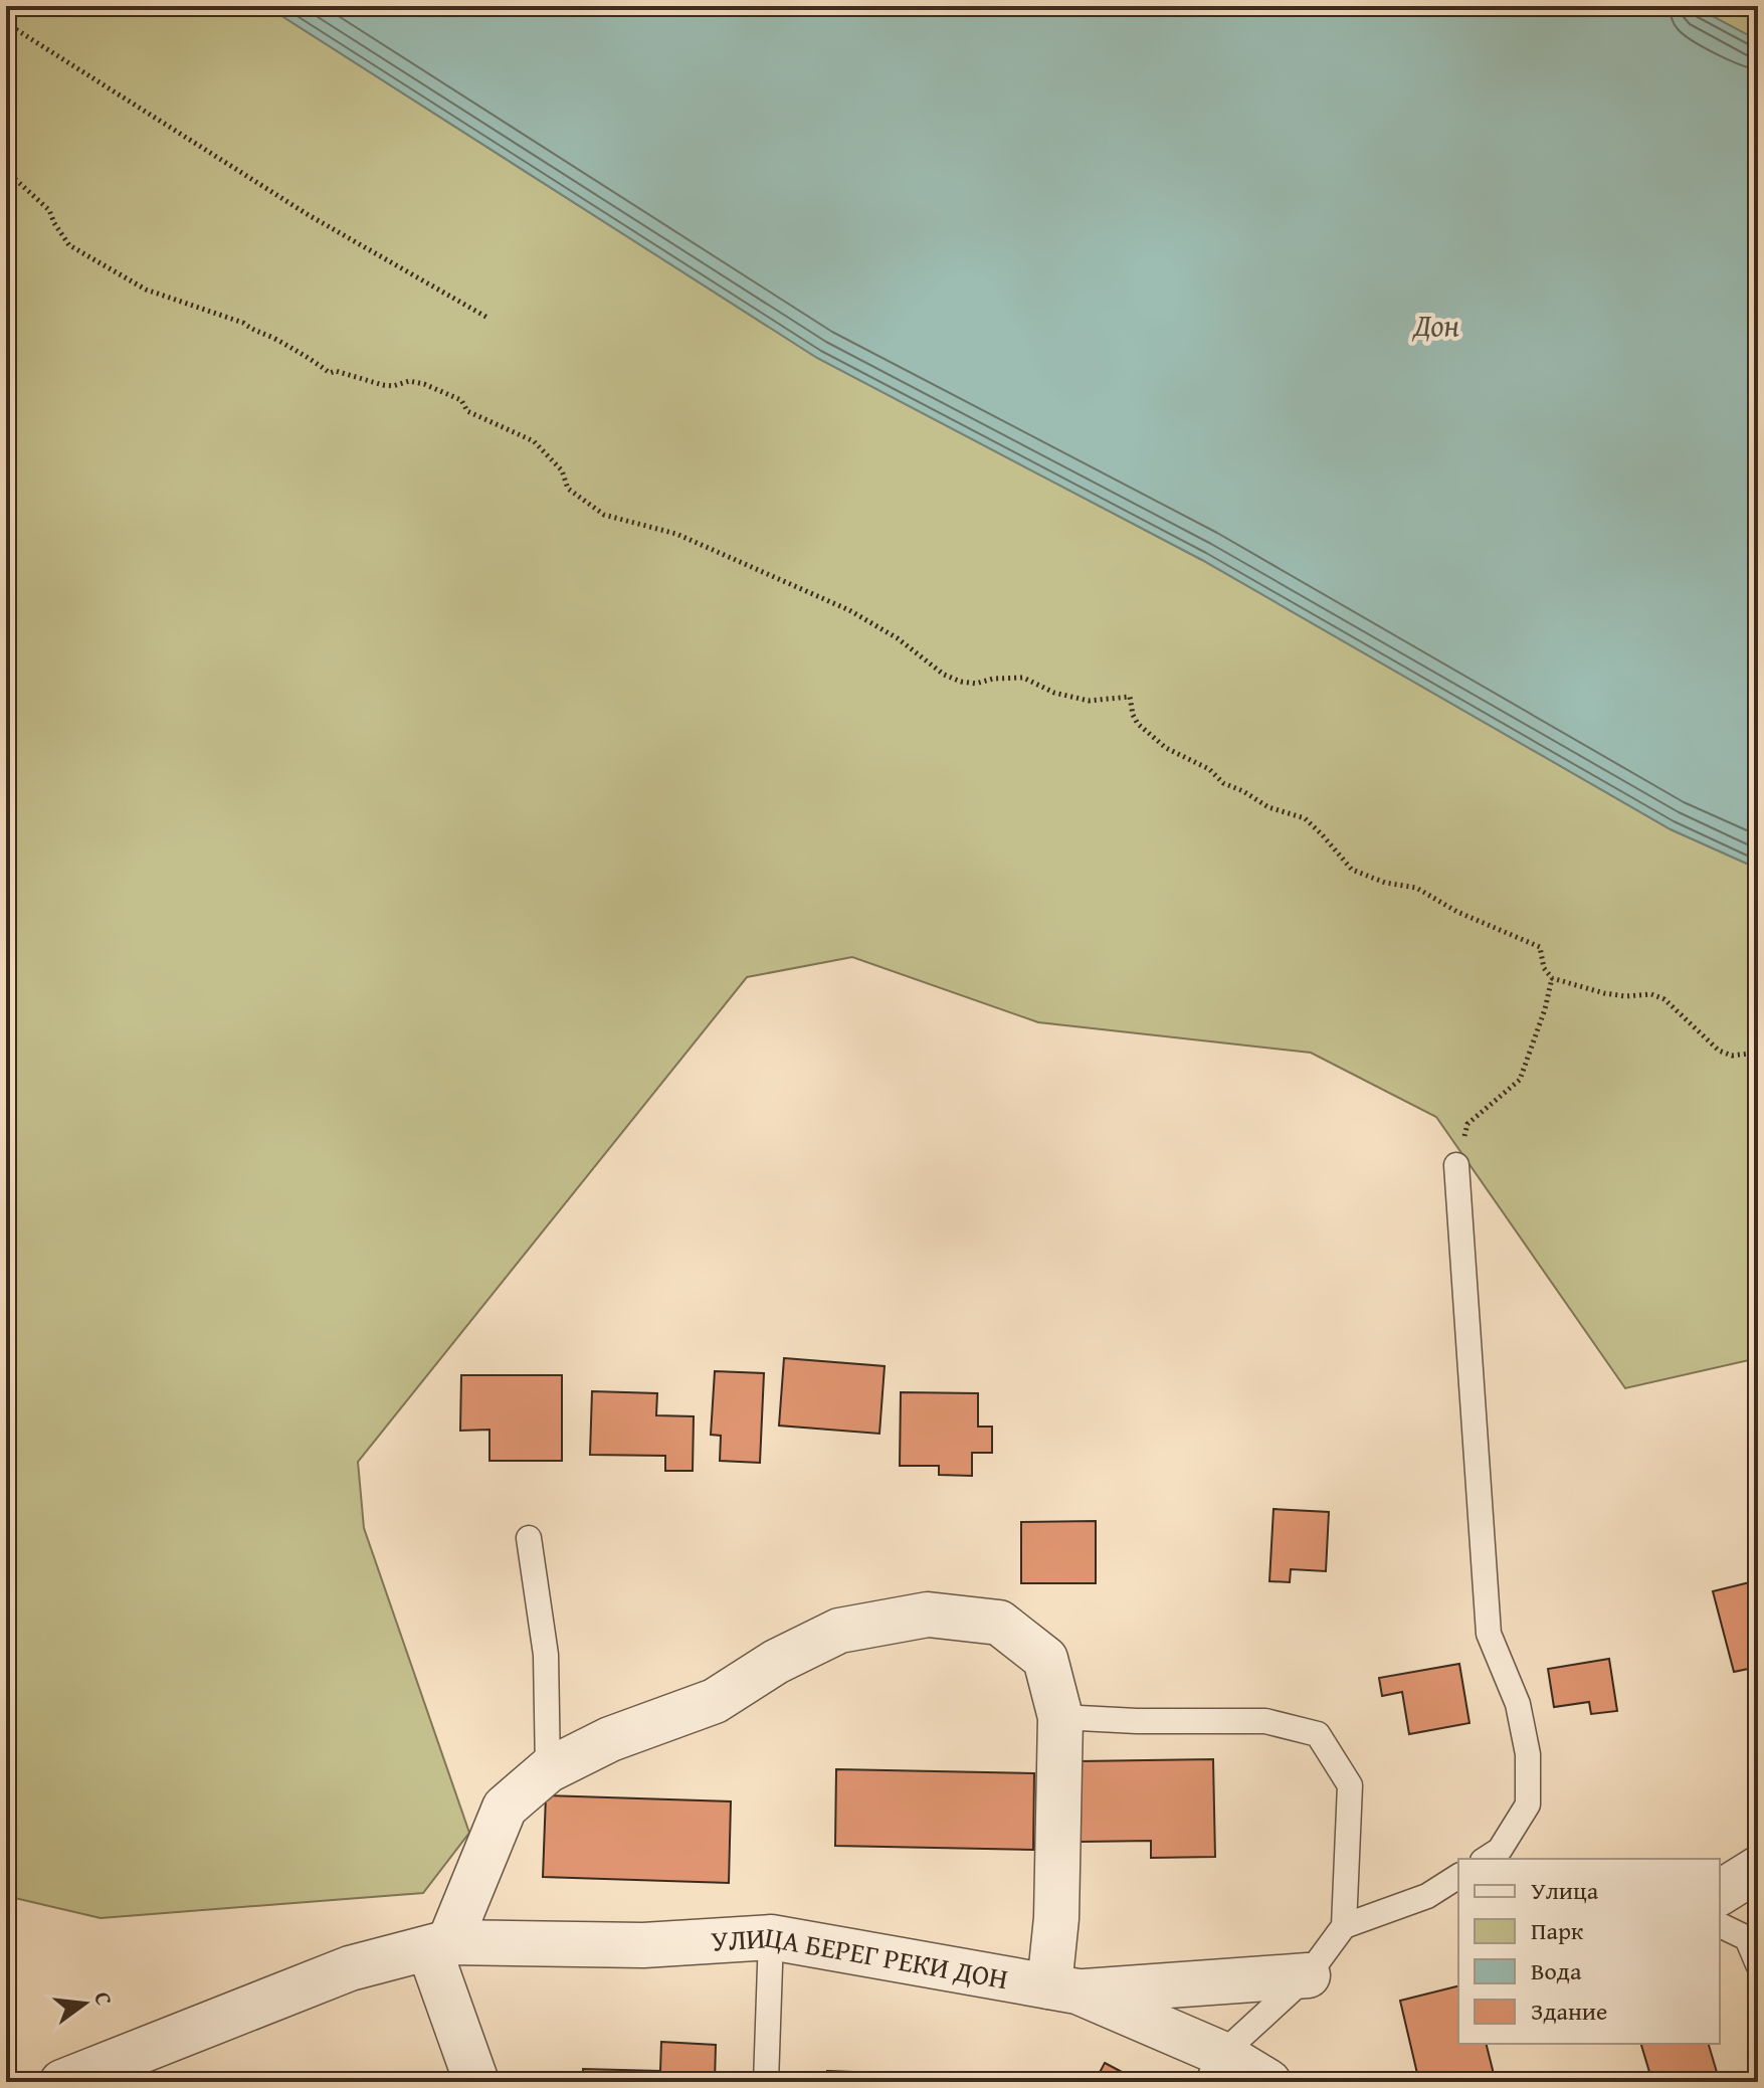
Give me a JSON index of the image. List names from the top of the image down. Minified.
{"streets":{"street":["УЛИЦА БЕРЕГ РЕКИ ДОН"]},"water":["Дон"],"legend":["Улица","Парк","Вода","Здание"],"north":"right"}
